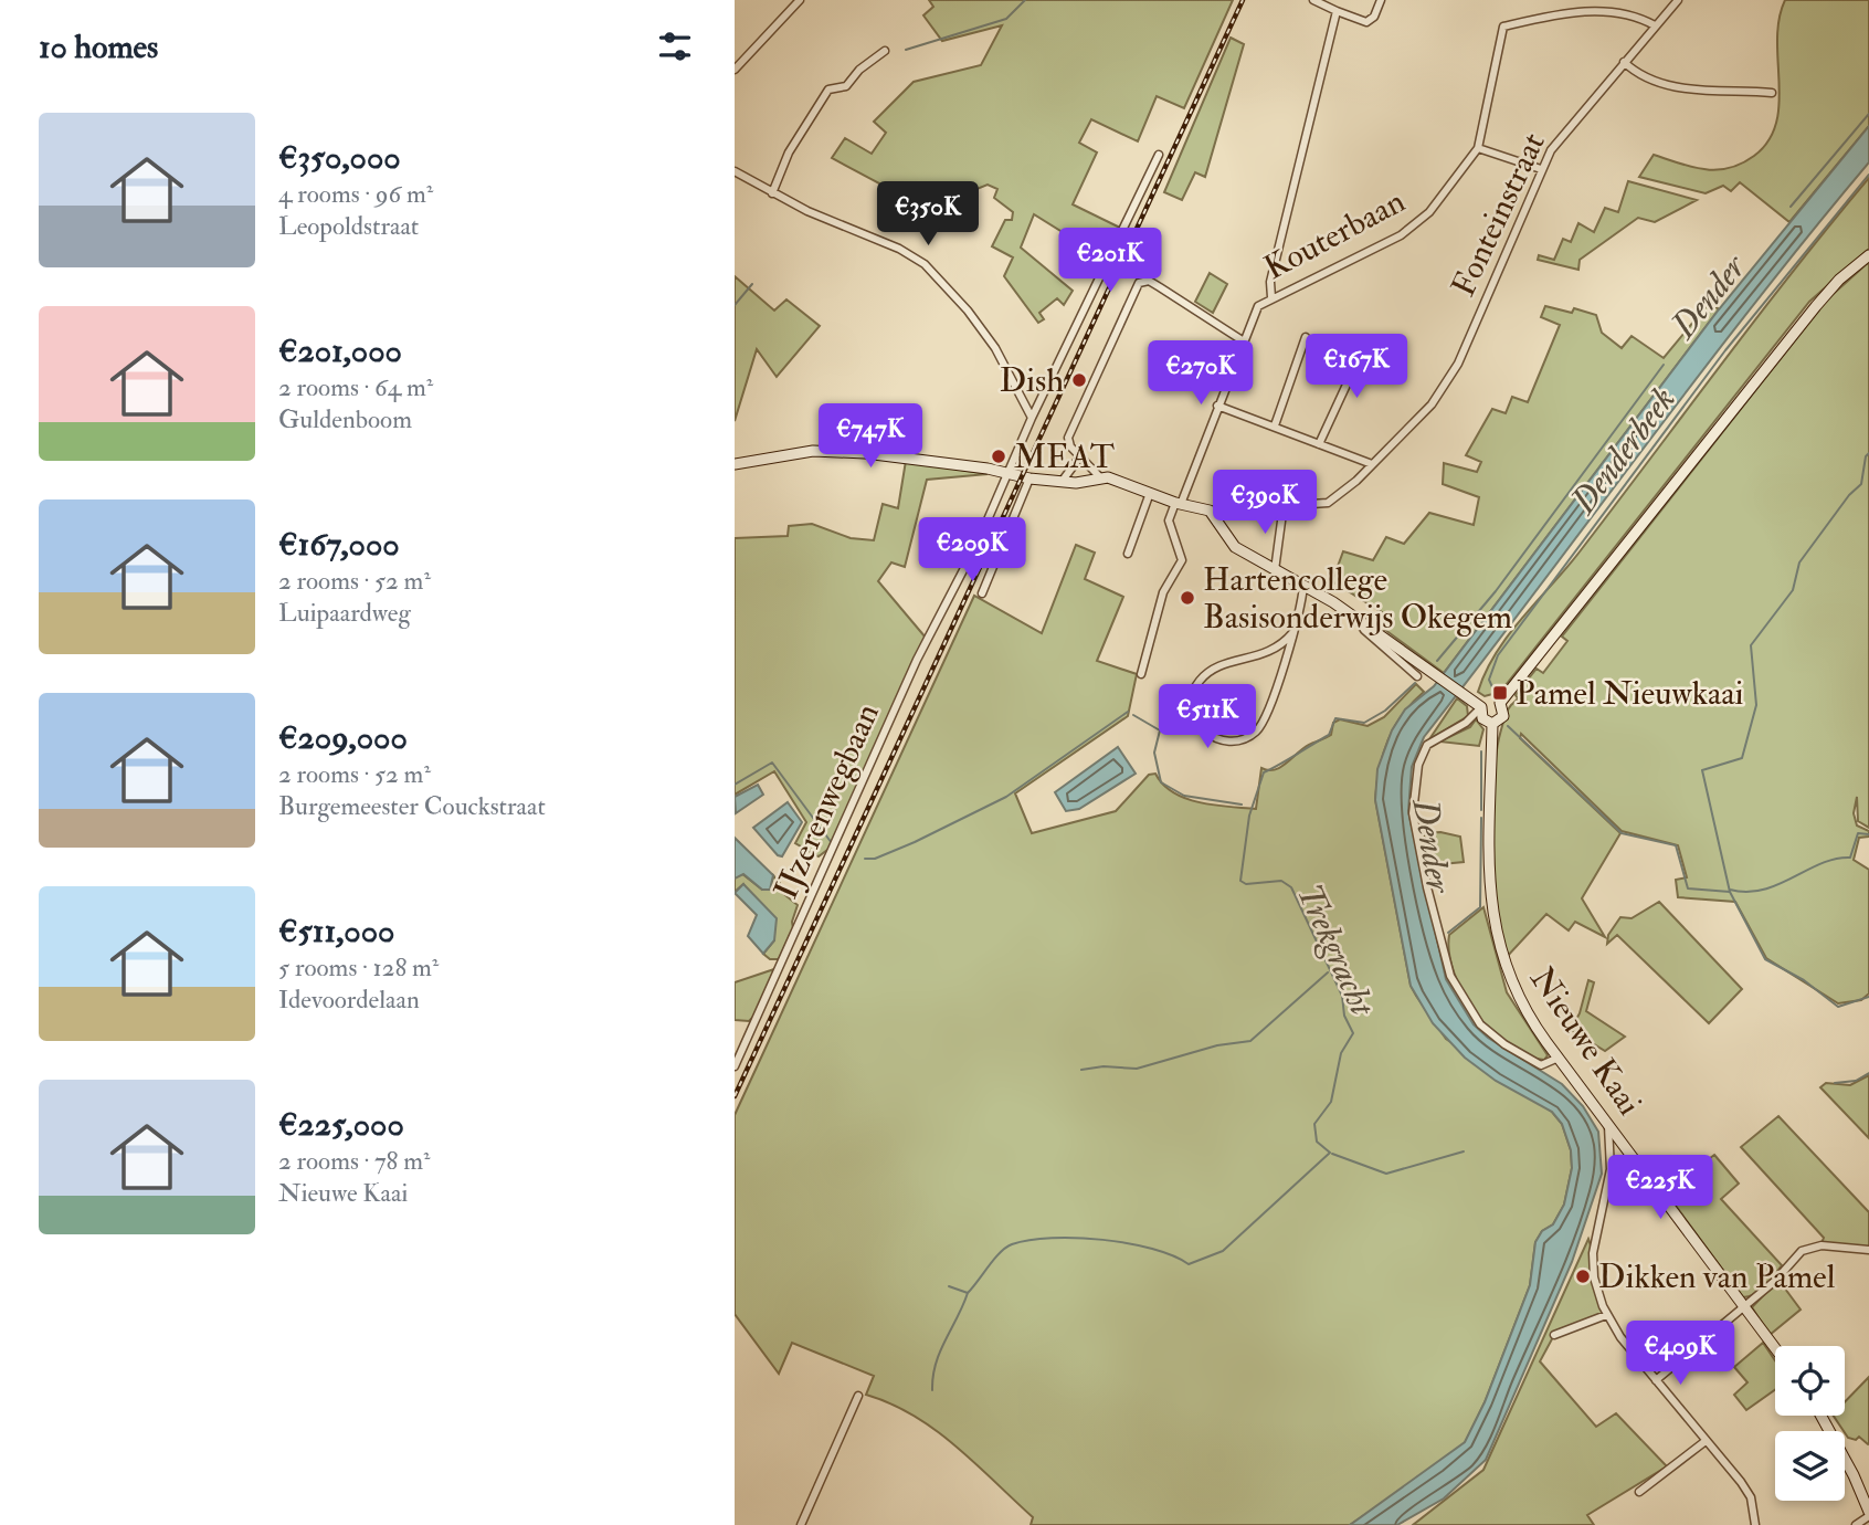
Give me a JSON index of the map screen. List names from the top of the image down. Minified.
{"streets":{"main road":["Nieuwe Kaai"],"street":["Fonteinstraat","Kouterbaan","IJzerenwegbaan"]},"crossings":[["Fonteinstraat","Kouterbaan"]],"water":["Dender","Denderbeek","Trekgracht"],"places":{"other":["Dish","MEAT","Hartencollege Basisonderwijs Okegem","Dikken van Pamel"],"transit":["Pamel Nieuwkaai"]},"page":{"heading":"10 homes","list":[{"name":"€350,000","note":"4 rooms · 96 m² · Leopoldstraat"},{"name":"€201,000","note":"2 rooms · 64 m² · Guldenboom"},{"name":"€167,000","note":"2 rooms · 52 m² · Luipaardweg"},{"name":"€209,000","note":"2 rooms · 52 m² · Burgemeester Couckstraat"},{"name":"€511,000","note":"5 rooms · 128 m² · Idevoordelaan"},{"name":"€225,000","note":"2 rooms · 78 m² · Nieuwe Kaai"}],"price":["€350K","€201K","€167K","€270K","€747K","€390K","€209K","€511K","€225K","€409K"]}}
